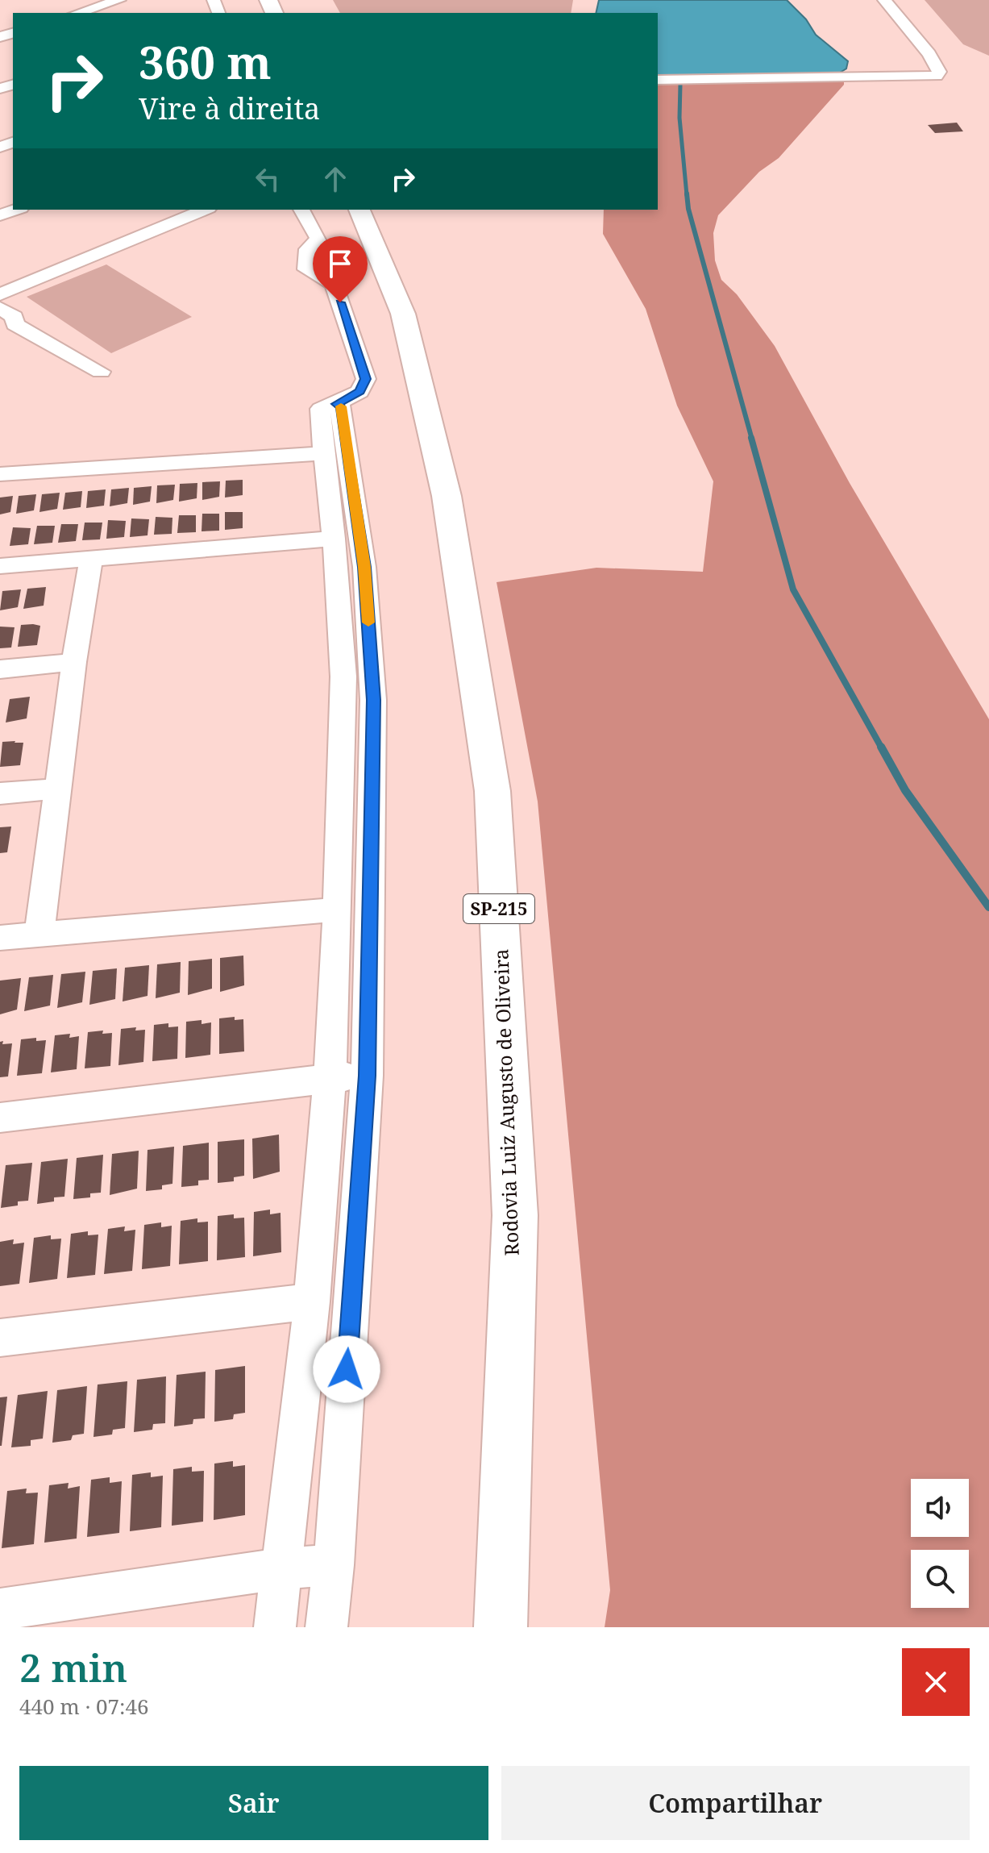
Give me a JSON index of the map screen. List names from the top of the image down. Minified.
{"streets":{"highway":["SP-215","Rodovia Luiz Augusto de Oliveira"]},"page":{"turn":["360 m","Vire à direita"],"heading":["2 min","440 m · 07:46"],"buttons":["Sair","Compartilhar"]}}
